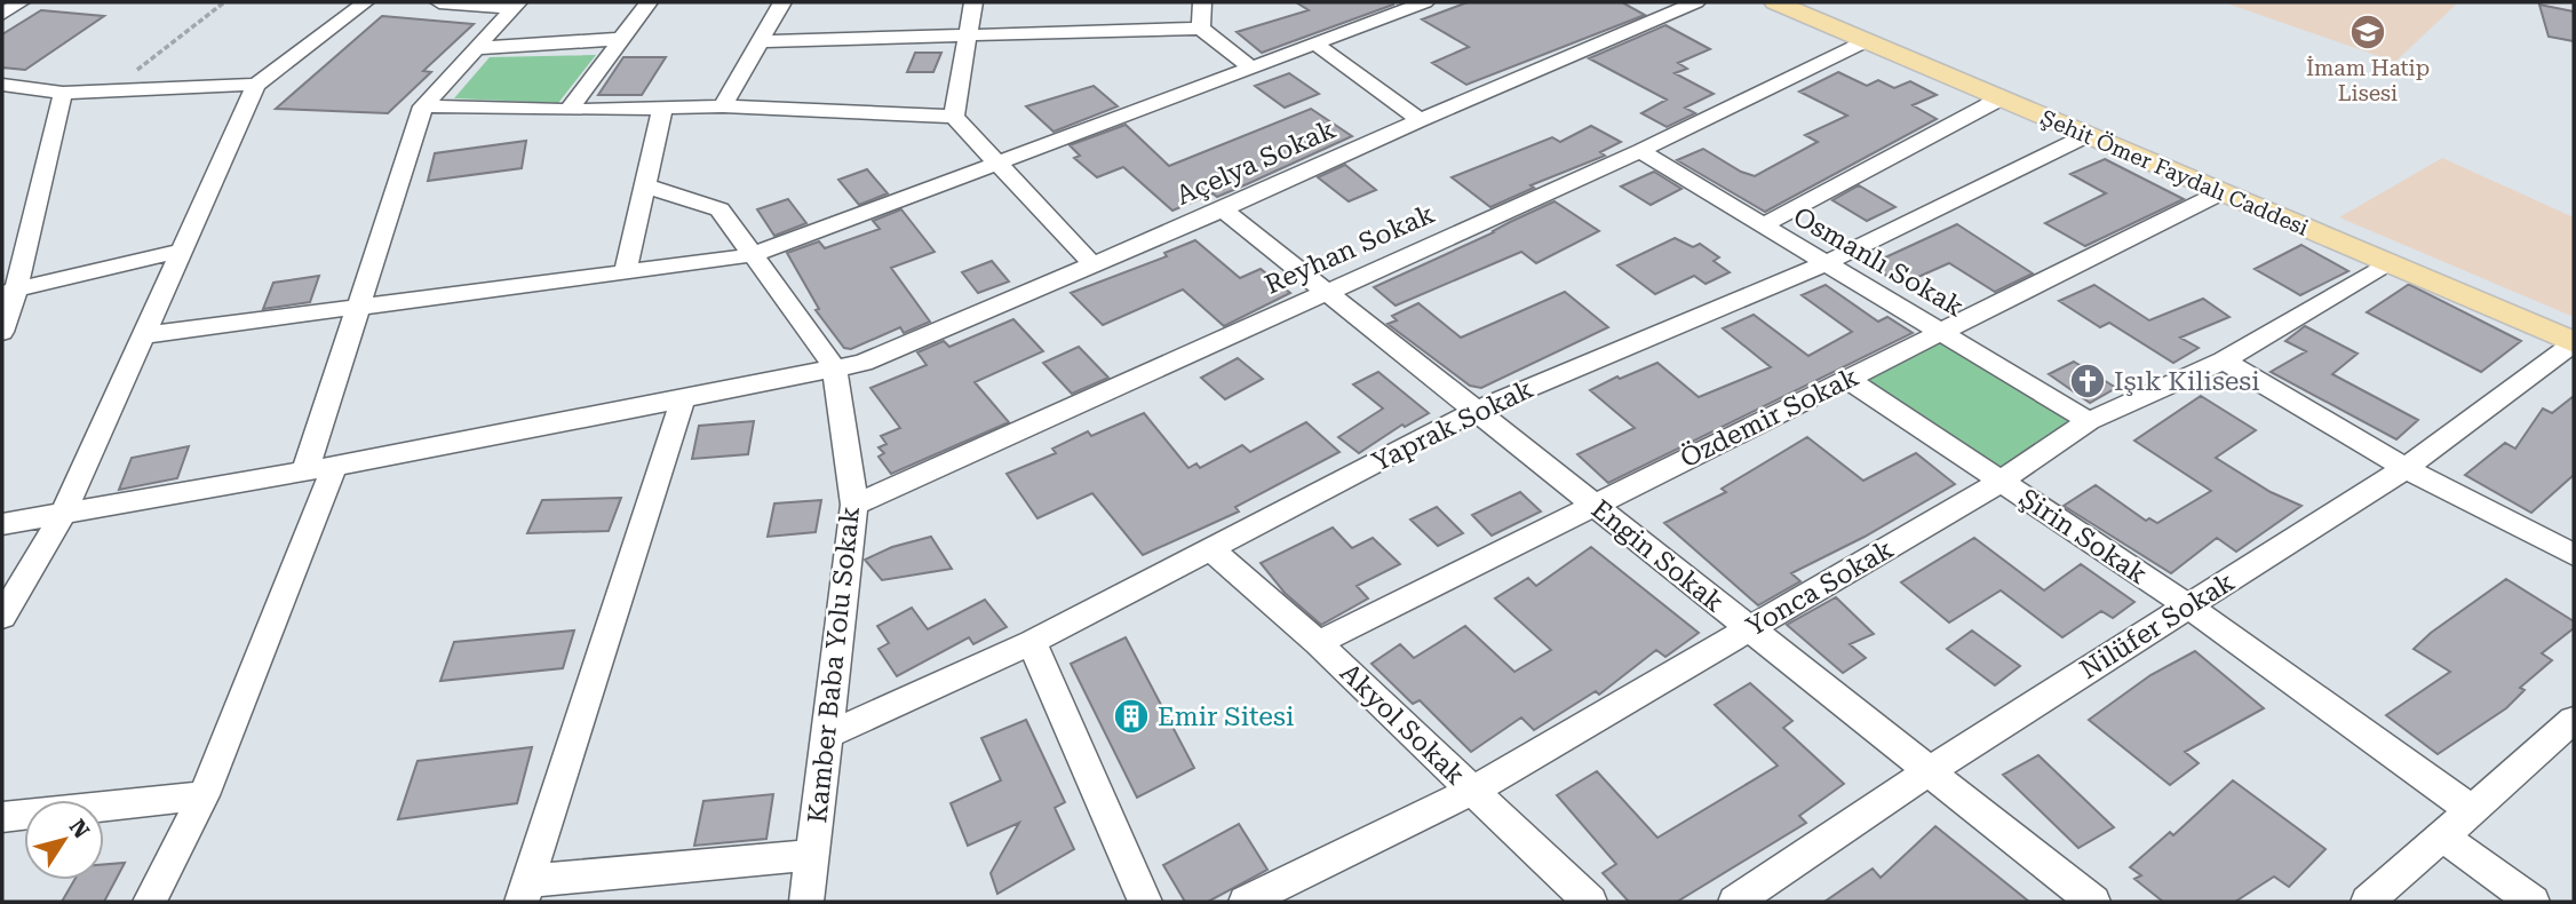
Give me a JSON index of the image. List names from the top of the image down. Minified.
{"streets":{"main road":["Şehit Ömer Faydalı Caddesi"],"street":["Açelya Sokak","Reyhan Sokak","Osmanlı Sokak","Özdemir Sokak","Yaprak Sokak","Şirin Sokak","Engin Sokak","Yonca Sokak","Nilüfer Sokak","Kamber Baba Yolu Sokak","Akyol Sokak"]},"crossings":[["Açelya Sokak","Engin Sokak"],["Açelya Sokak","Kamber Baba Yolu Sokak"],["Şehit Ömer Faydalı Caddesi","Reyhan Sokak"],["Şehit Ömer Faydalı Caddesi","Özdemir Sokak"],["Şehit Ömer Faydalı Caddesi","Yaprak Sokak"],["Şehit Ömer Faydalı Caddesi","Yonca Sokak"],["Şehit Ömer Faydalı Caddesi","Nilüfer Sokak"],["Reyhan Sokak","Osmanlı Sokak"],["Reyhan Sokak","Engin Sokak"],["Reyhan Sokak","Kamber Baba Yolu Sokak"],["Osmanlı Sokak","Özdemir Sokak"],["Osmanlı Sokak","Yaprak Sokak"],["Osmanlı Sokak","Yonca Sokak"],["Özdemir Sokak","Şirin Sokak"],["Özdemir Sokak","Engin Sokak"],["Özdemir Sokak","Akyol Sokak"],["Yaprak Sokak","Engin Sokak"],["Yaprak Sokak","Kamber Baba Yolu Sokak"],["Yaprak Sokak","Akyol Sokak"],["Şirin Sokak","Yonca Sokak"],["Şirin Sokak","Nilüfer Sokak"],["Engin Sokak","Yonca Sokak"],["Engin Sokak","Nilüfer Sokak"],["Yonca Sokak","Akyol Sokak"]],"places":{"school or university":["İmam Hatip Lisesi"],"church":["Işık Kilisesi"],"building":["Emir Sitesi"]},"north":"top right"}
